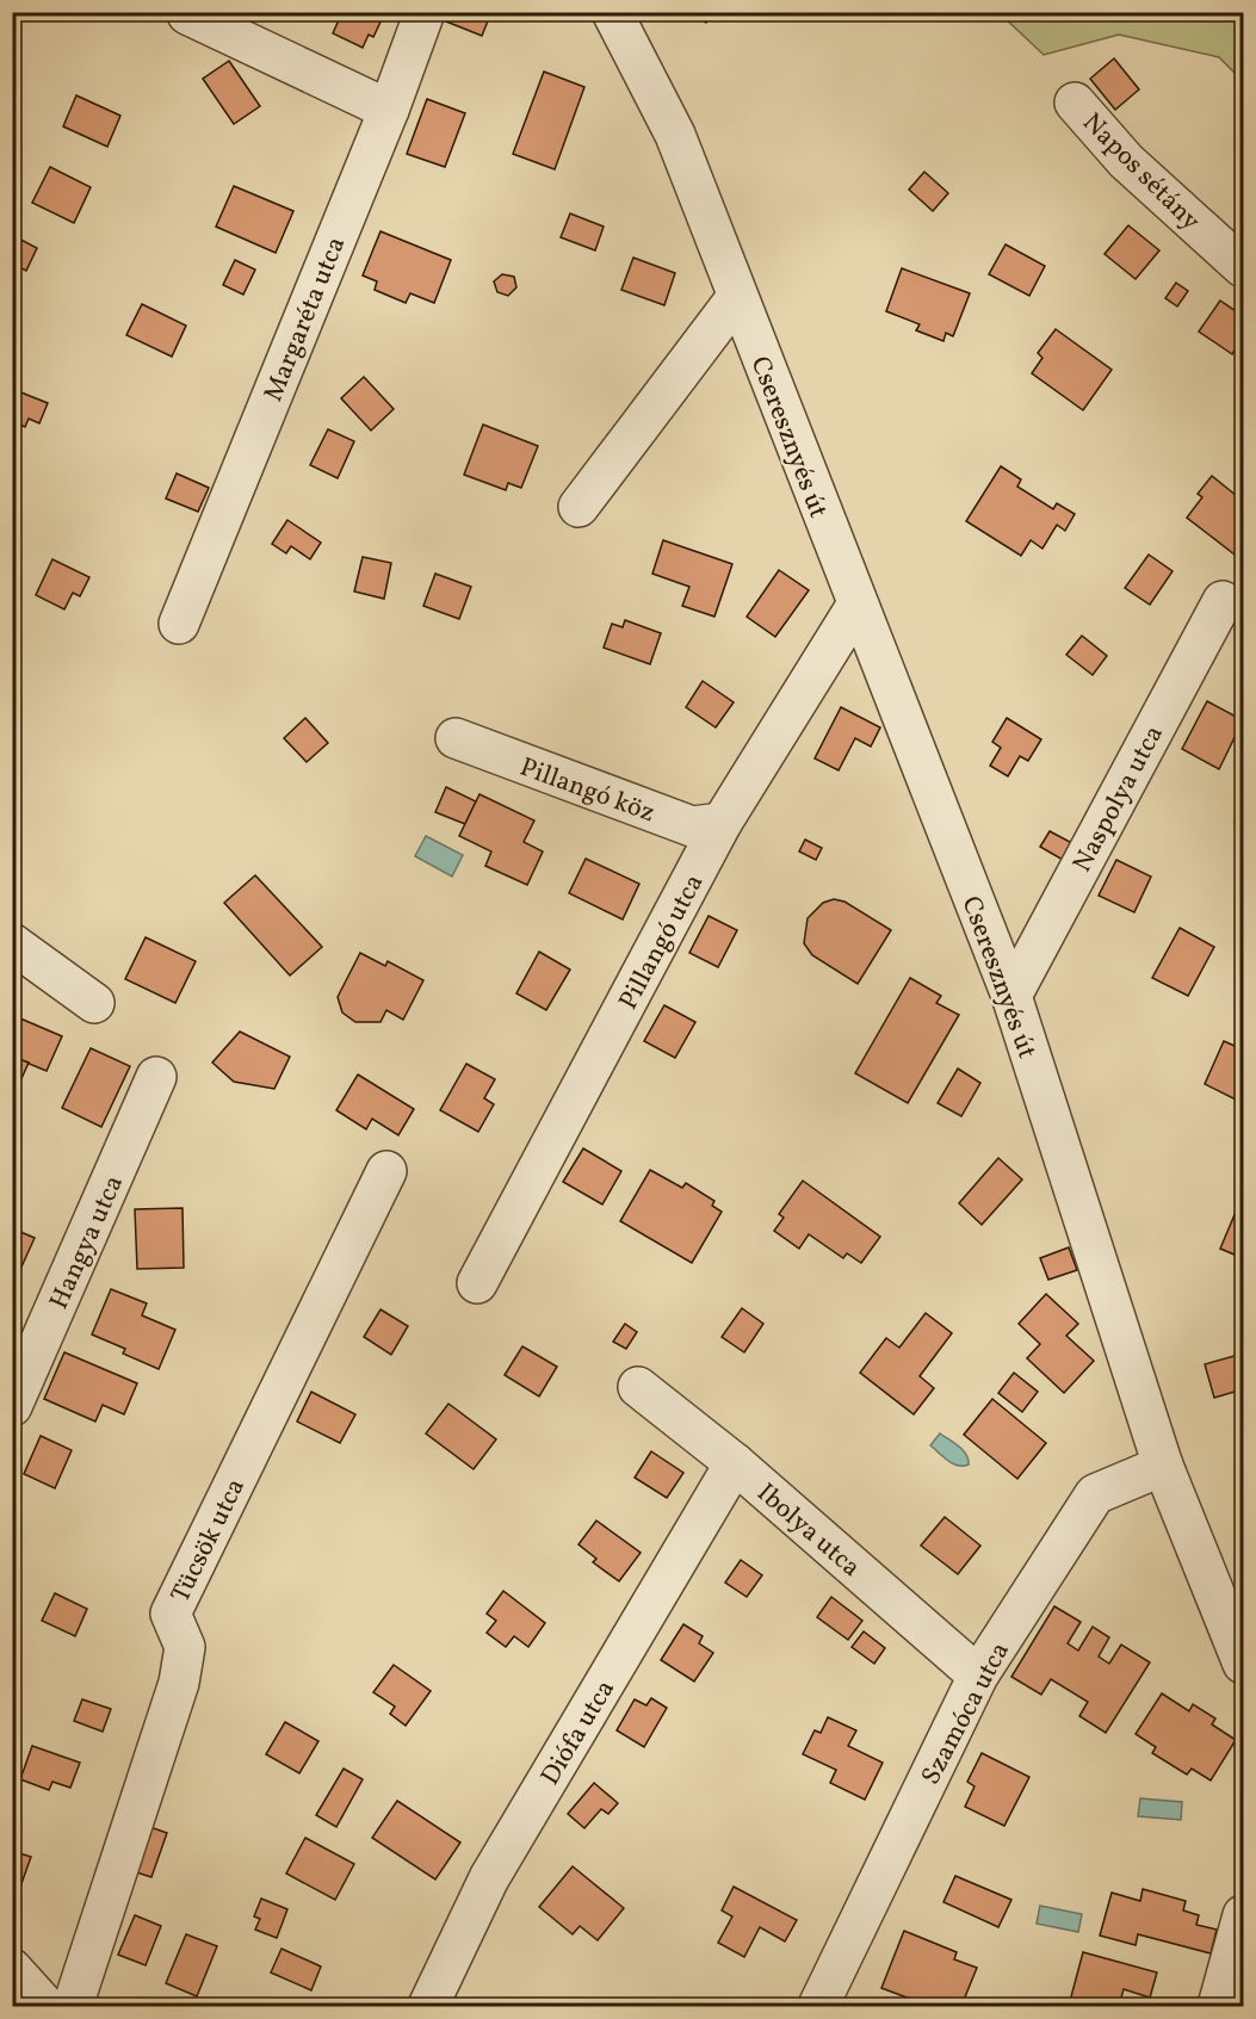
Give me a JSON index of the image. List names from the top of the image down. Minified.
{"streets":{"street":["Napos sétány","Margaréta utca","Cseresznyés út","Pillangó köz","Naspolya utca","Pillangó utca","Hangya utca","Ibolya utca","Tücsök utca","Szamóca utca","Diófa utca"]},"crossings":[["Cseresznyés út","Naspolya utca"],["Cseresznyés út","Pillangó utca"],["Cseresznyés út","Szamóca utca"],["Pillangó köz","Pillangó utca"],["Ibolya utca","Szamóca utca"],["Ibolya utca","Diófa utca"]]}
